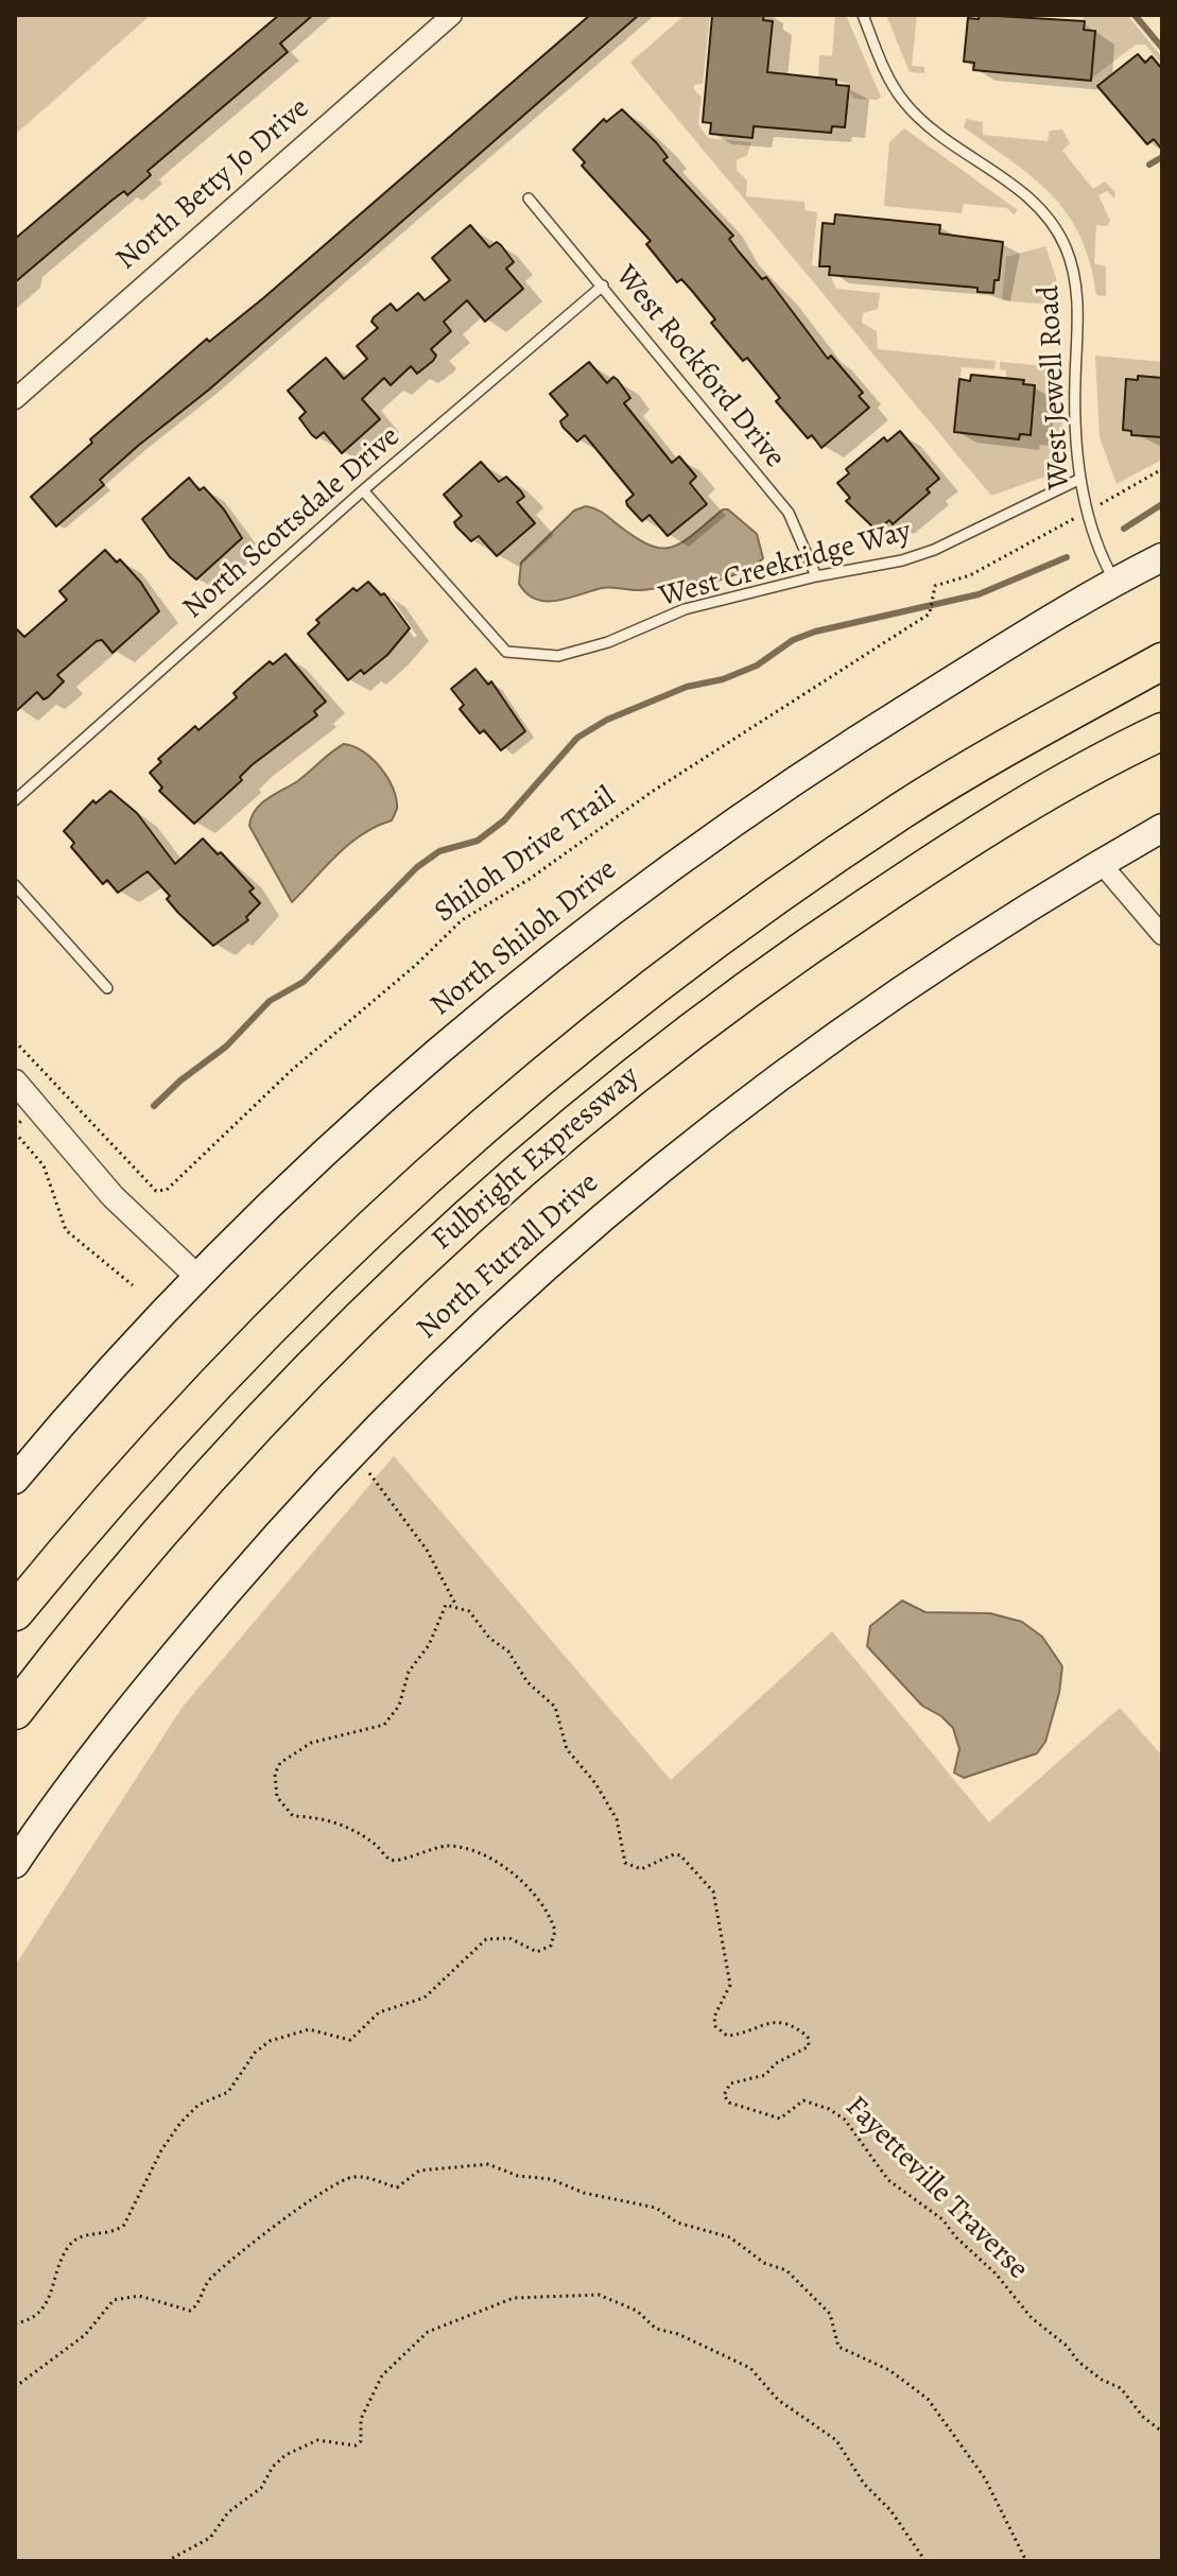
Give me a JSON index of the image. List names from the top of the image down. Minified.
{"streets":{"highway":["Fulbright Expressway"],"main road":["North Shiloh Drive","North Futrall Drive"],"street":["North Betty Jo Drive"],"lane":["West Rockford Drive","West Jewell Road","North Scottsdale Drive","West Creekridge Way"],"path":["Shiloh Drive Trail","Fayetteville Traverse"]},"crossings":[["West Rockford Drive","North Scottsdale Drive"],["West Rockford Drive","West Creekridge Way"],["West Jewell Road","West Creekridge Way"],["West Jewell Road","North Shiloh Drive"],["North Scottsdale Drive","West Creekridge Way"]]}
